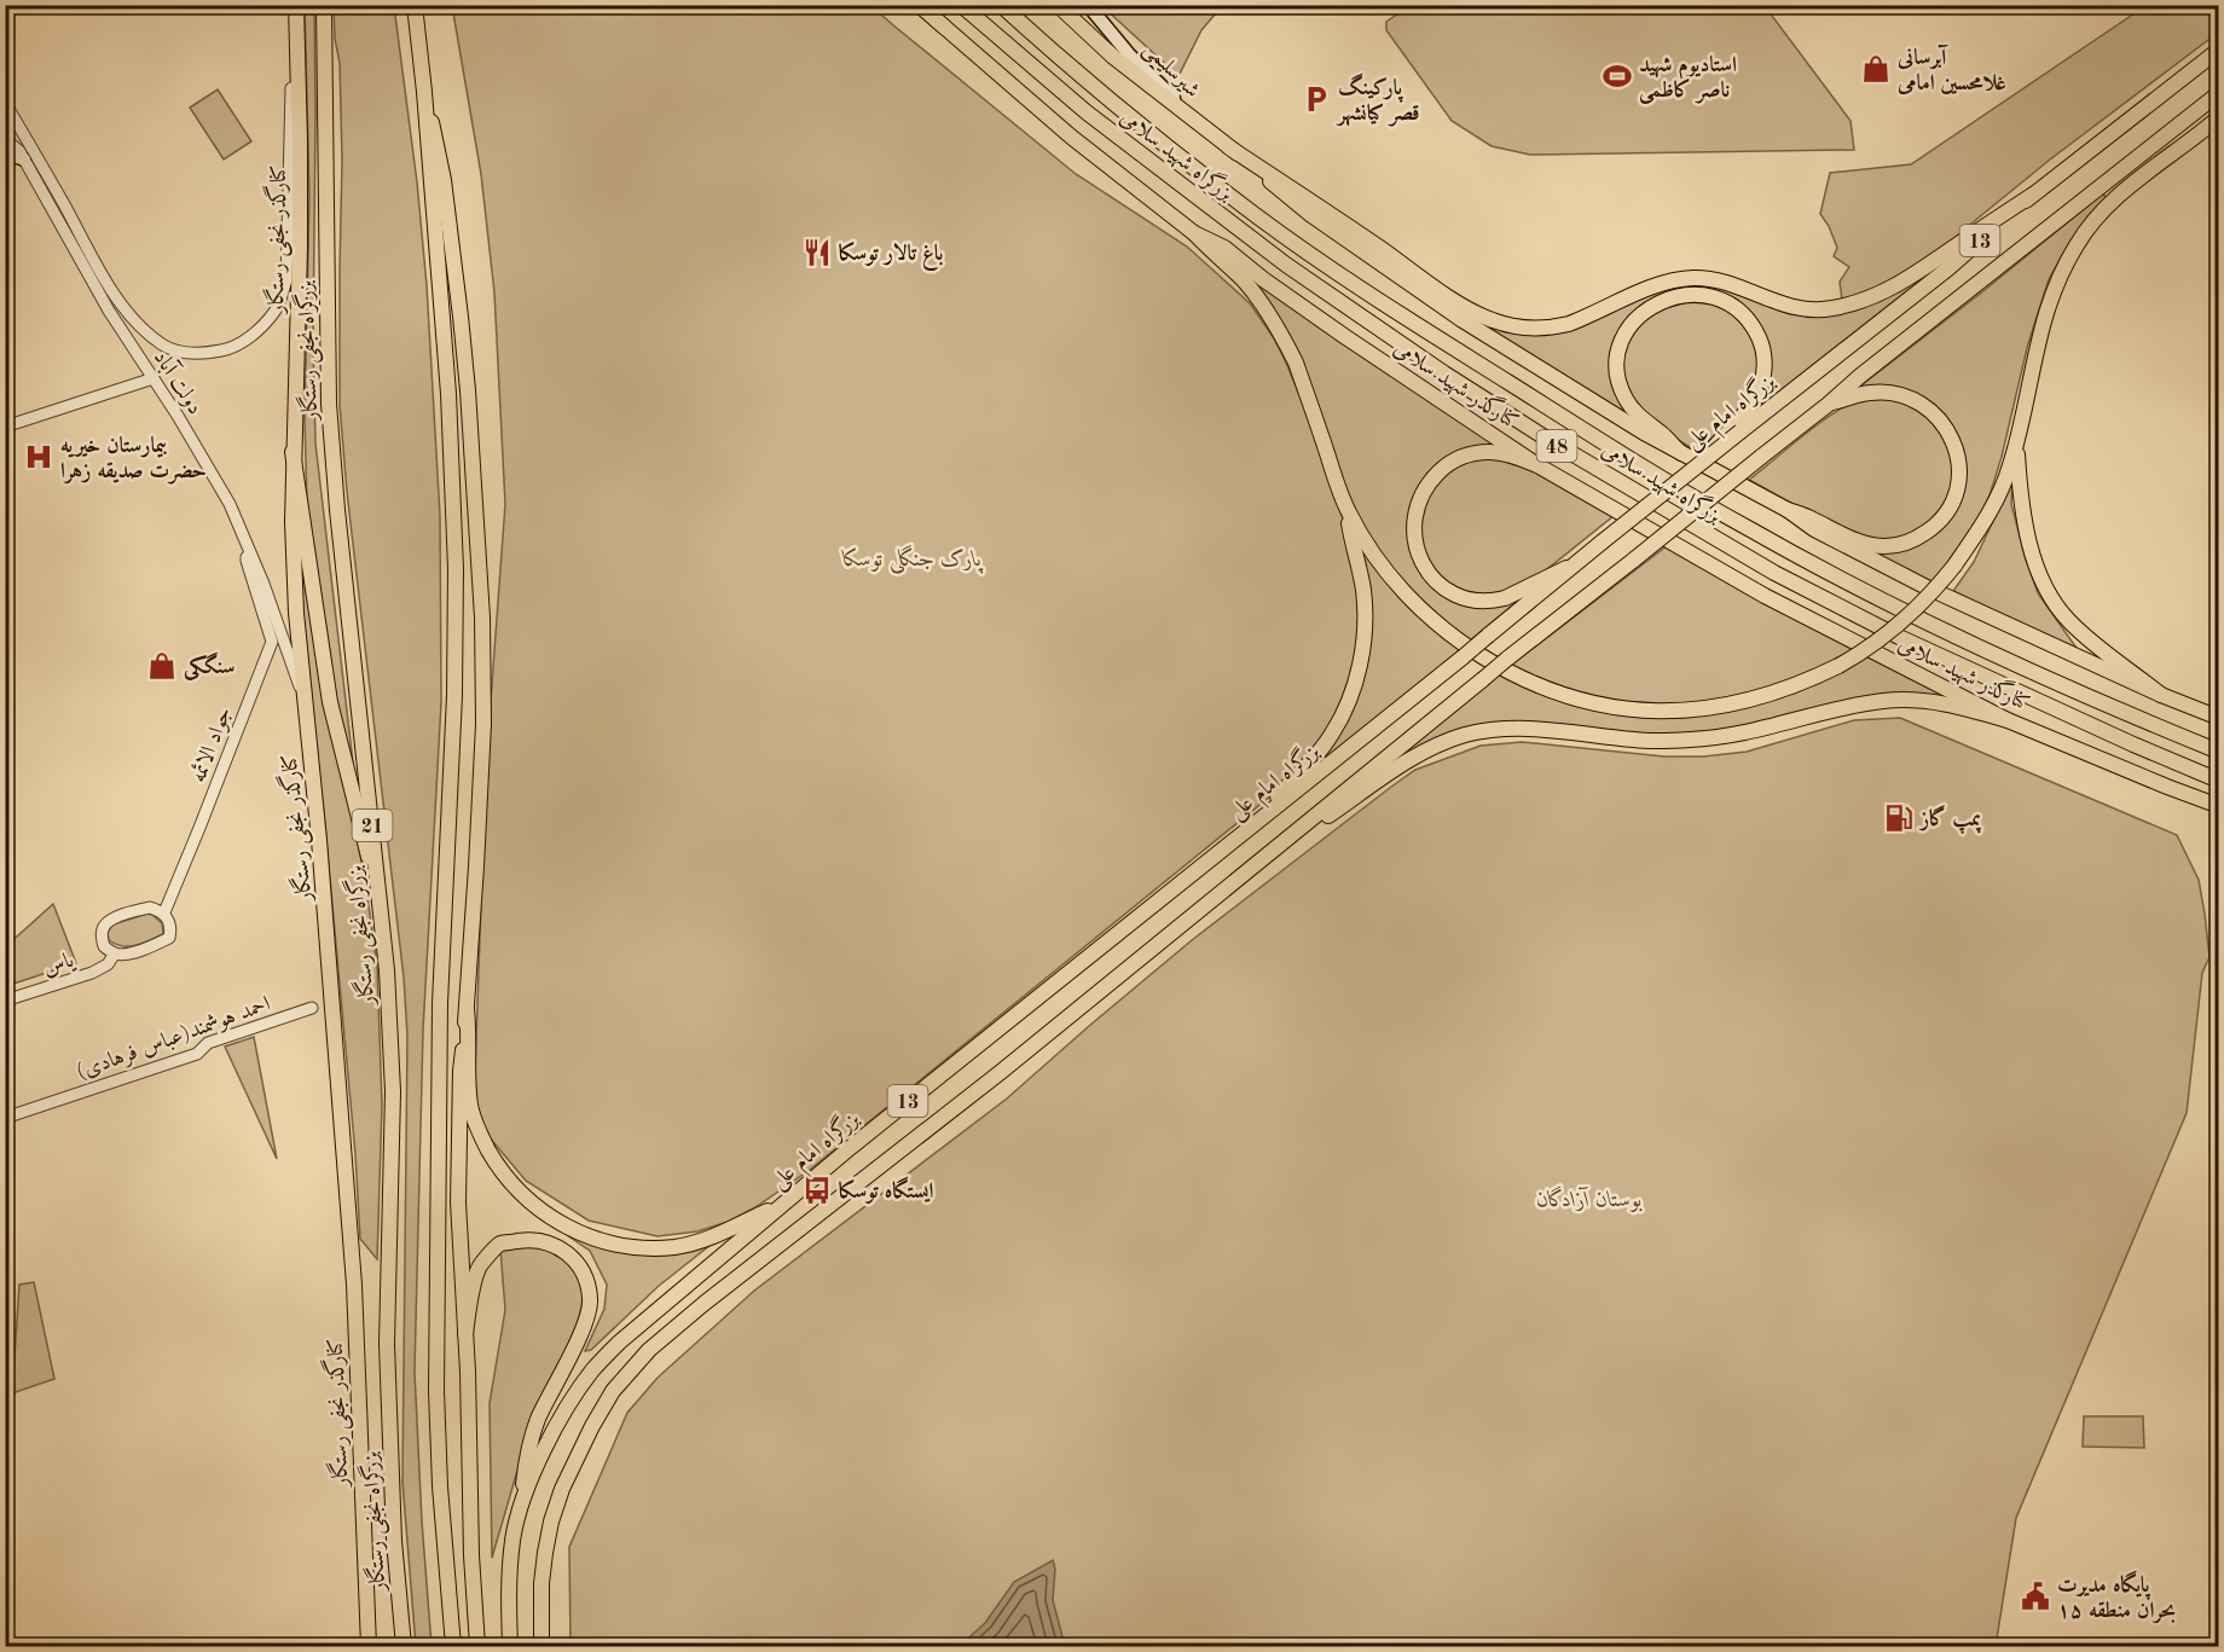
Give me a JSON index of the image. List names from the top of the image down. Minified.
{"streets":{"main road":["شیرسلیمی","بزرگراه شهید سلامی","کنارگذر نجفی رستگار","13","بزرگراه نجفی رستگار","کنارگذر شهید سلامی","بزرگراه امام علی","48","21"],"street":["دولت آباد","جواد الائمه","یاس","احمد هوشمند(عباس فرهادی)"]},"crossings":[["کنارگذر نجفی رستگار","دولت آباد"],["دولت آباد","جواد الائمه"],["جواد الائمه","یاس"]],"parks":["پارک جنگلی توسکا","بوستان آزادگان"],"places":{"shop":["آبرسانی غلامحسین امامی","سنگکی"],"sports":["استادیوم شهید ناصر کاظمی"],"parking":["پارکینگ قصر کیانشهر"],"restaurant":["باغ تالار توسکا"],"hospital":["بیمارستان خیریه حضرت صدیقه زهرا"],"fuel station":["پمپ گاز"],"bus stop":["ایستگاه توسکا"],"public building":["پایگاه مدیرت بحران منطقه ۱۵"]}}
